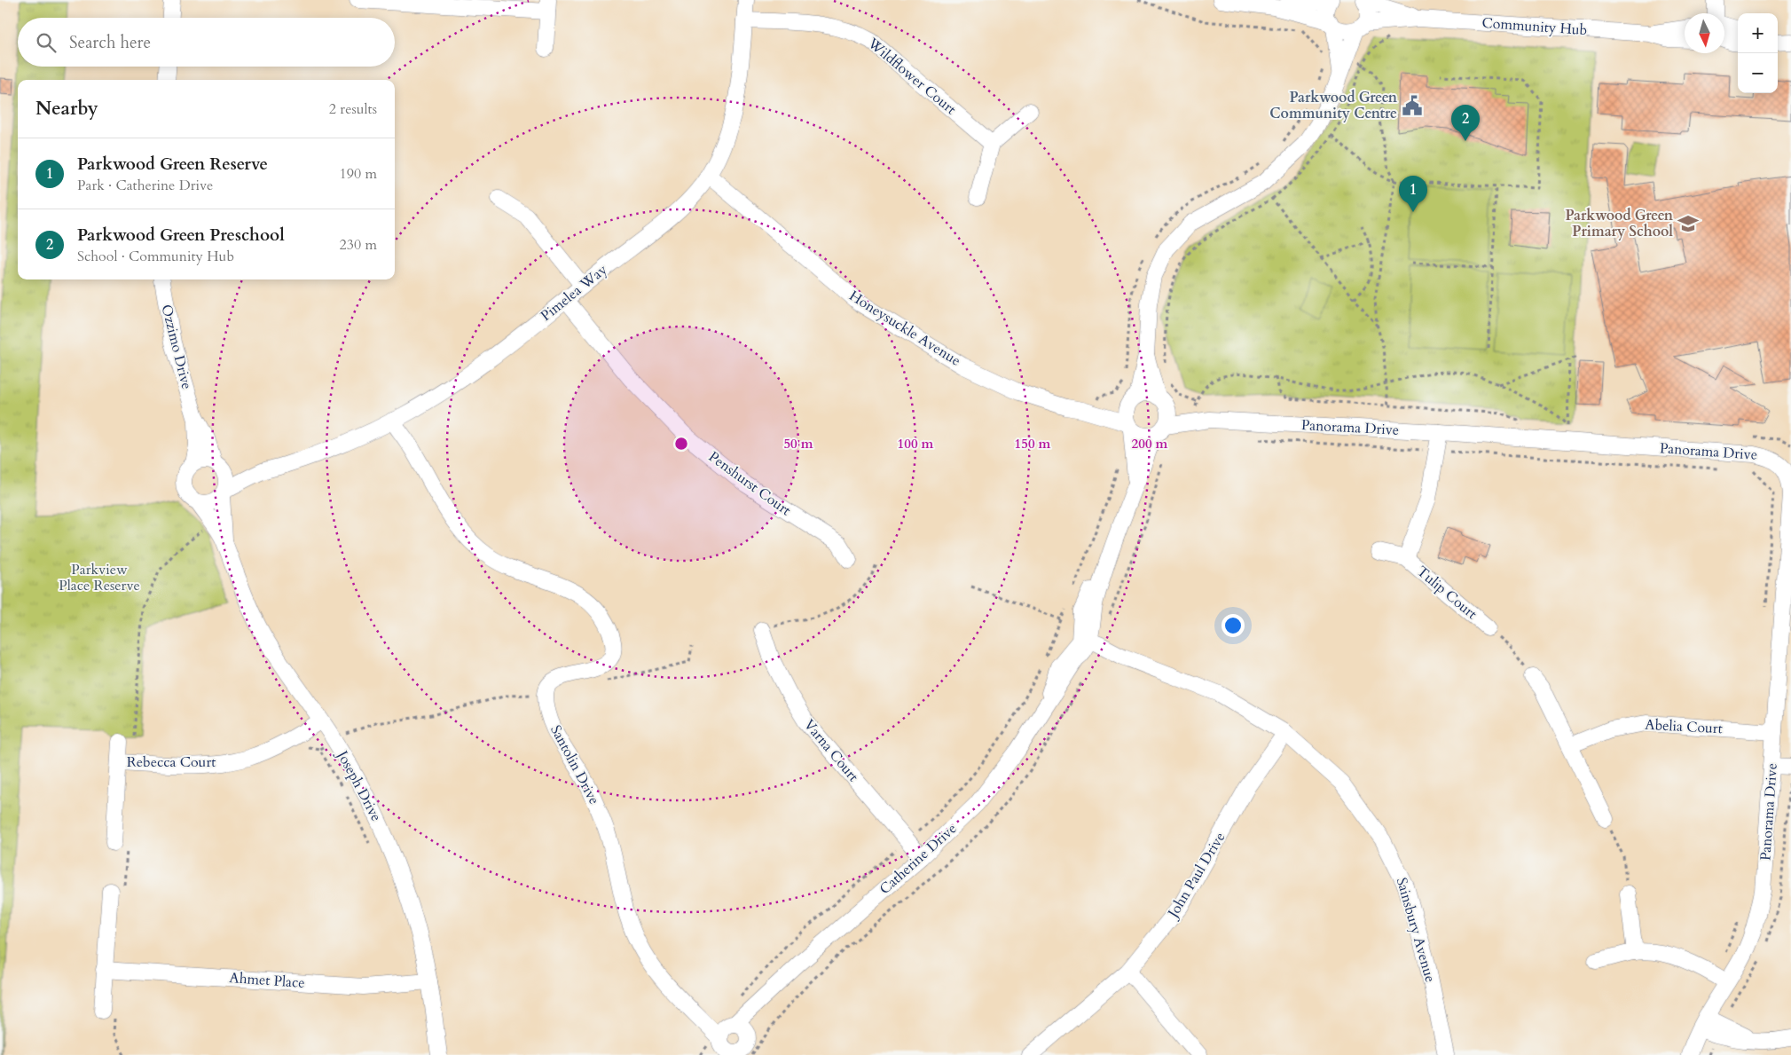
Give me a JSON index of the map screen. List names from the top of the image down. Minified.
{"streets":{"street":["Community Hub","Wildflower Court","Pimelea Way","Honeysuckle Avenue","Ozzimo Drive","Panorama Drive","Penshurst Court","Tulip Court","Abelia Court","Varna Court","Rebecca Court","Santolin Drive","Joseph Drive","Catherine Drive","John Paul Drive","Sainsbury Avenue","Ahmet Place"]},"crossings":[["Wildflower Court","Pimelea Way"],["Pimelea Way","Honeysuckle Avenue"],["Pimelea Way","Ozzimo Drive"],["Pimelea Way","Penshurst Court"],["Pimelea Way","Joseph Drive"],["Honeysuckle Avenue","Panorama Drive"],["Ozzimo Drive","Joseph Drive"],["Panorama Drive","Tulip Court"],["Panorama Drive","Abelia Court"],["Varna Court","Catherine Drive"],["Rebecca Court","Joseph Drive"],["Santolin Drive","Catherine Drive"],["Joseph Drive","Ahmet Place"],["Catherine Drive","Sainsbury Avenue"],["John Paul Drive","Sainsbury Avenue"]],"parks":["Parkview Place Reserve"],"places":{"public building":["Parkwood Green Community Centre"],"school or university":["Parkwood Green Primary School"]},"north":"bottom","page":{"map_buttons":["+","−"],"search":"Search here","heading":["Nearby","2 results"],"pins":["2","1"],"list":[{"mark":"1","name":"Parkwood Green Reserve","note":"Park · Catherine Drive","value":"190 m"},{"mark":"2","name":"Parkwood Green Preschool","note":"School · Community Hub","value":"230 m"}]},"rings":["50 m","100 m","150 m","200 m"]}
